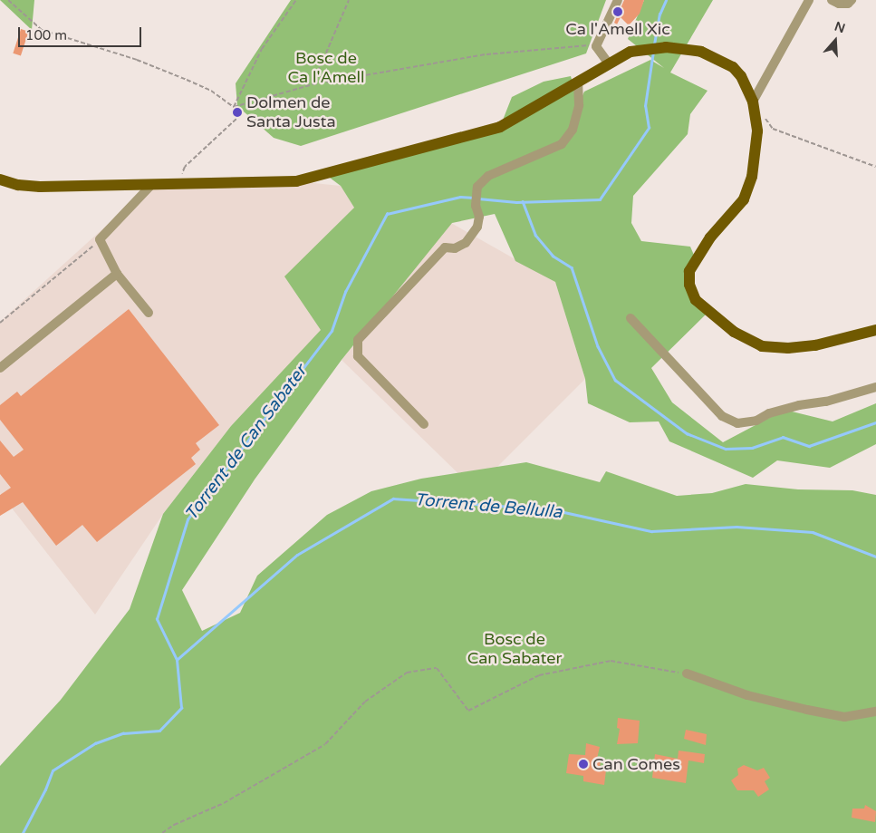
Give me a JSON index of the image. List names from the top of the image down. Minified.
{"water":["Torrent de Can Sabater","Torrent de Bellulla"],"parks":["Bosc de Ca l'Amell","Bosc de Can Sabater"],"places":["Ca l'Amell Xic","Dolmen de Santa Justa","Can Comes"],"scale_bar":"100 m","north":"top"}
